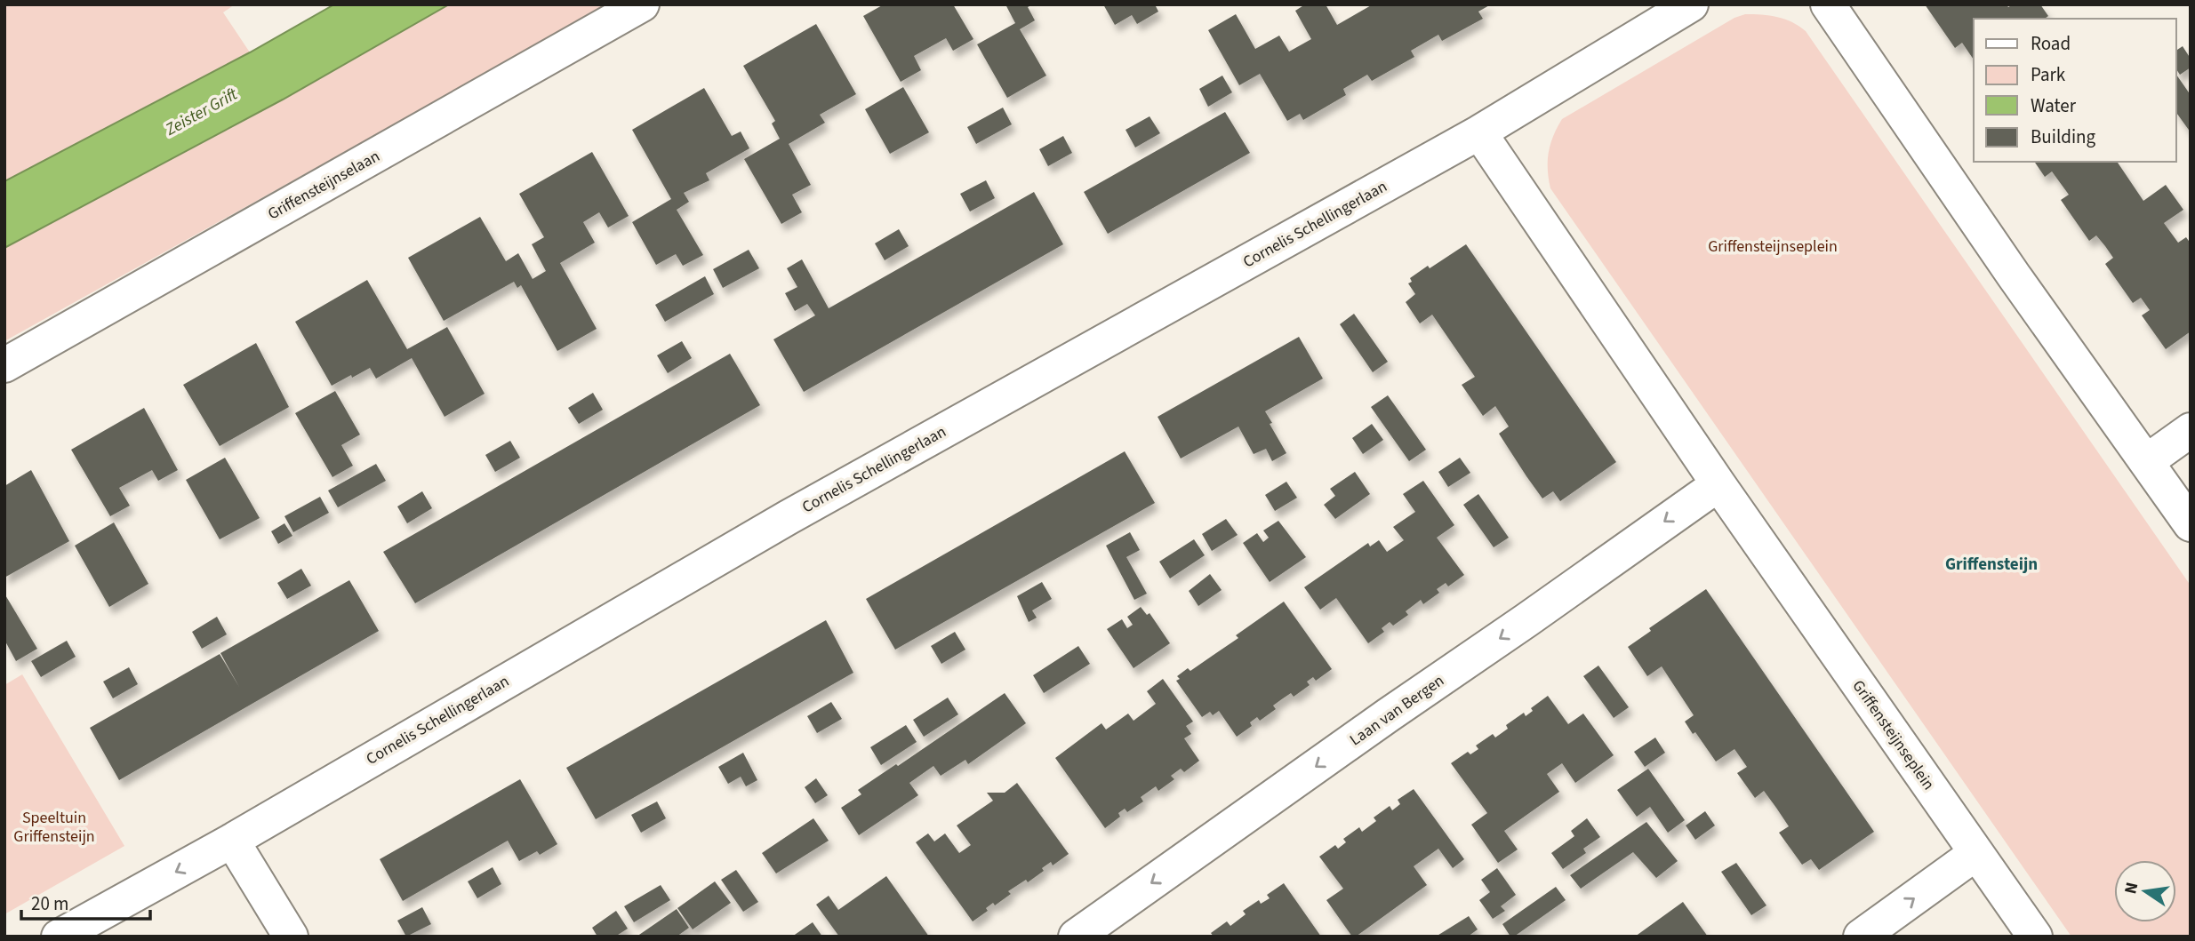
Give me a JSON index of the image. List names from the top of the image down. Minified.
{"streets":{"street":["Griffensteijnselaan","Cornelis Schellingerlaan","Laan van Bergen","Griffensteijnseplein"]},"crossings":[["Cornelis Schellingerlaan","Griffensteijnseplein"],["Laan van Bergen","Griffensteijnseplein"]],"one_way":["Laan van Bergen"],"districts":["Griffensteijn"],"water":["Zeister Grift"],"parks":["Griffensteijnseplein","Speeltuin Griffensteijn"],"legend":["Road","Park","Water","Building"],"scale_bar":"20 m","north":"left"}
